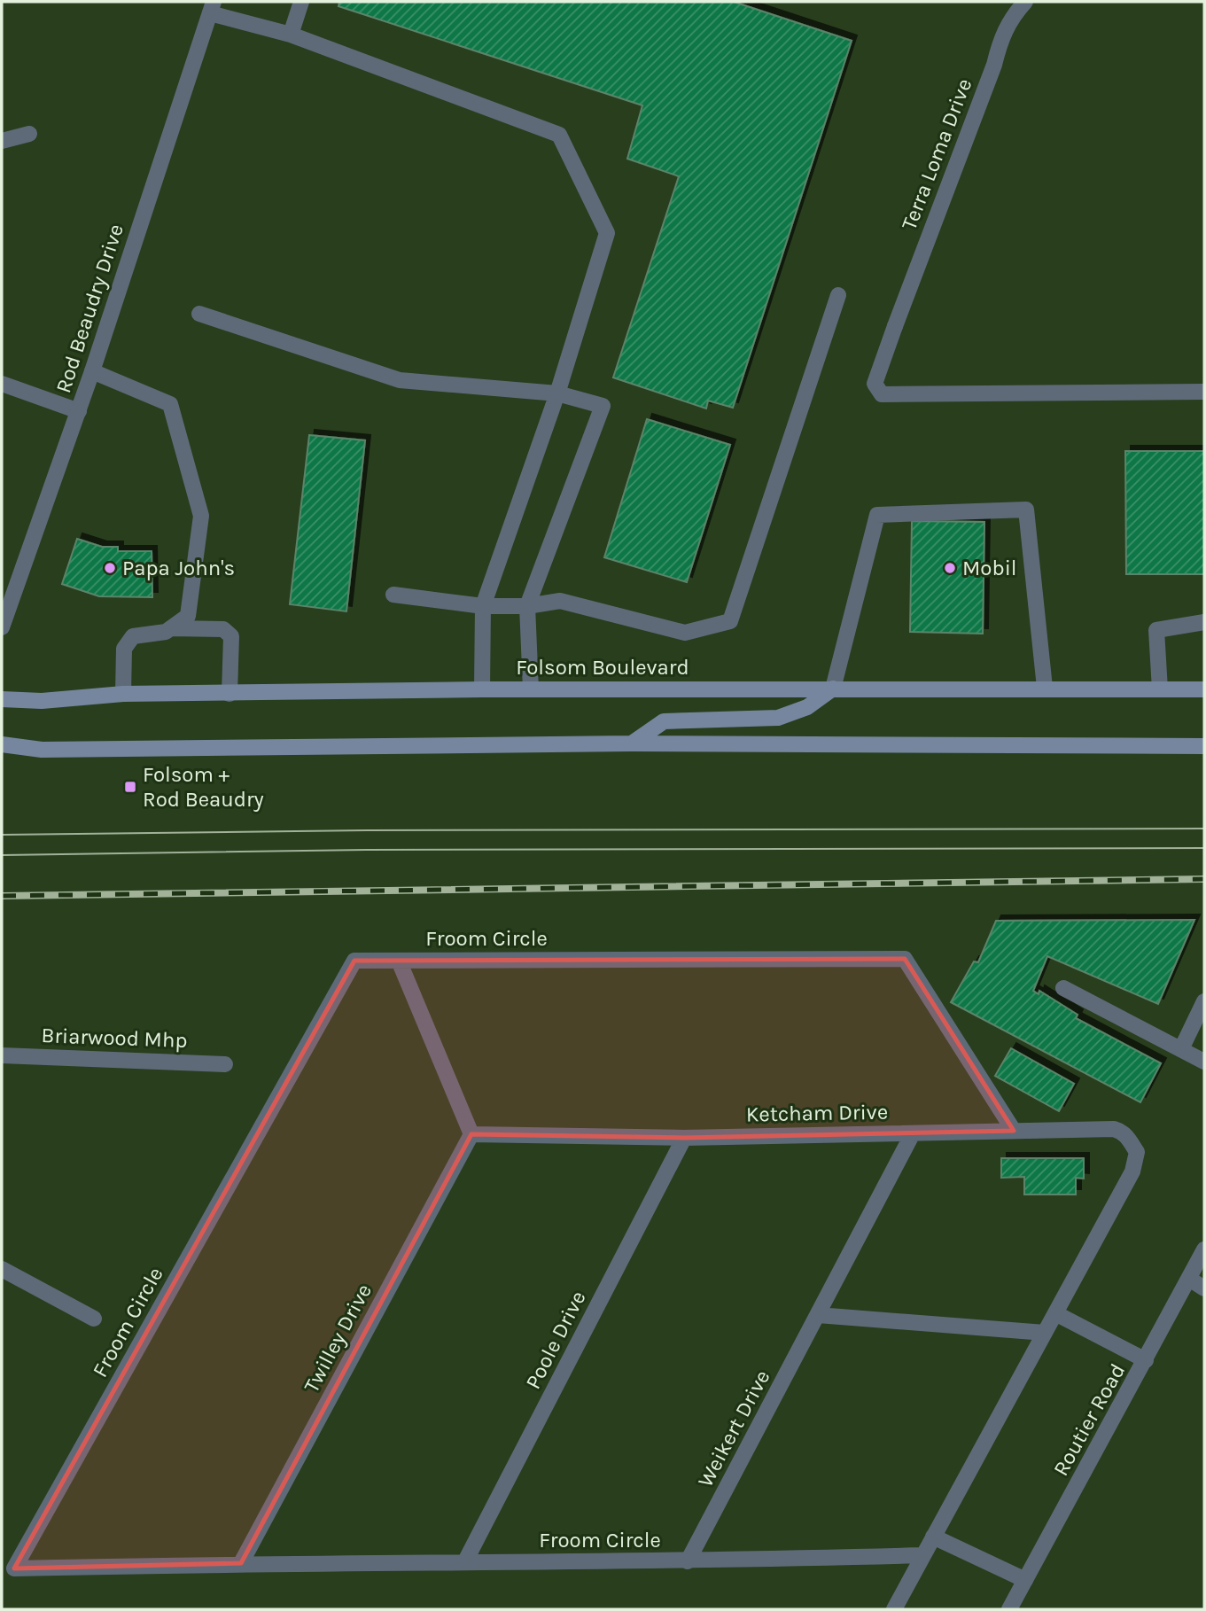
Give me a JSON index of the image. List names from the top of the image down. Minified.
{"streets":{"main road":["Folsom Boulevard"],"street":["Terra Loma Drive","Rod Beaudry Drive","Froom Circle","Briarwood Mhp","Ketcham Drive","Twilley Drive","Poole Drive","Routier Road","Weikert Drive"]},"crossings":[["Froom Circle","Ketcham Drive"],["Froom Circle","Twilley Drive"],["Froom Circle","Poole Drive"],["Froom Circle","Weikert Drive"],["Ketcham Drive","Twilley Drive"],["Ketcham Drive","Poole Drive"],["Ketcham Drive","Weikert Drive"]],"places":{"other":["Papa John's","Mobil"],"transit":["Folsom + Rod Beaudry"]}}
